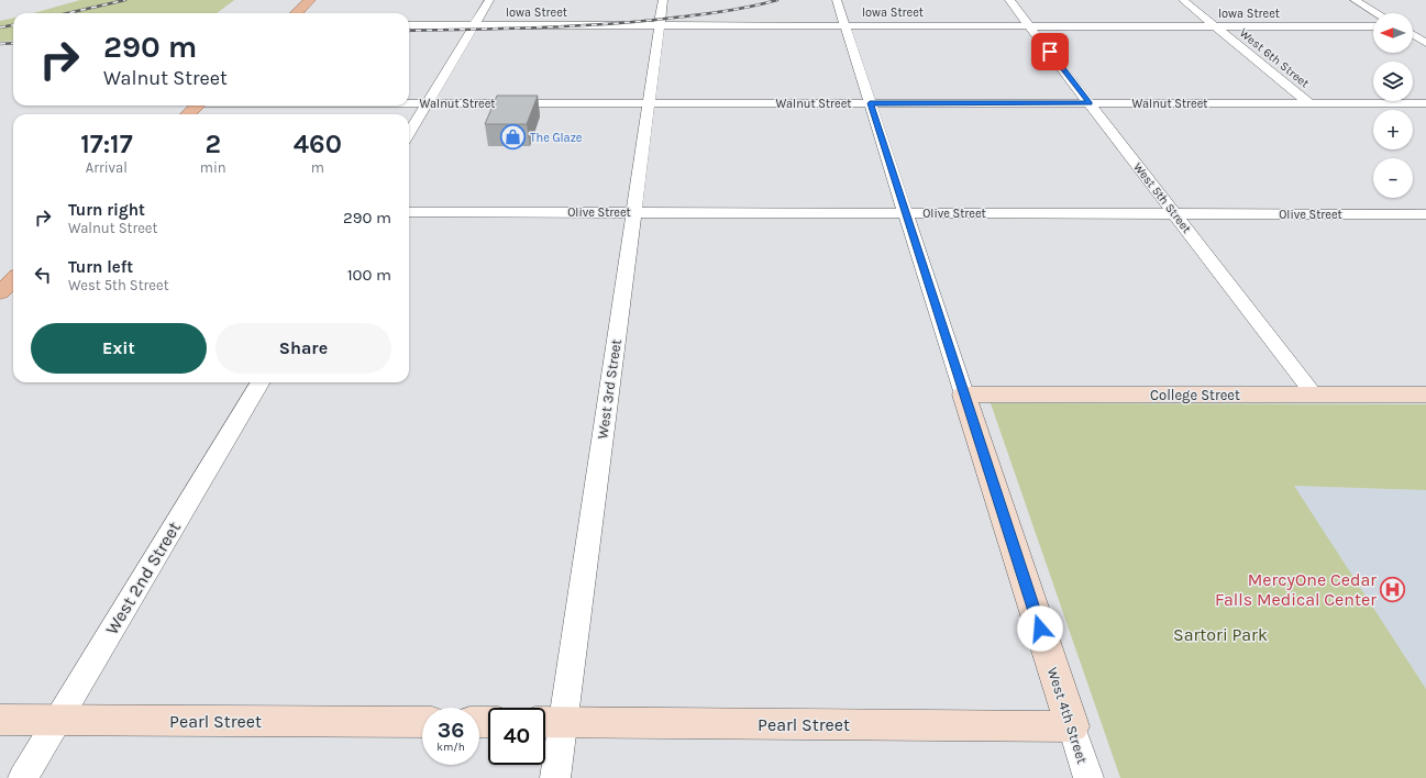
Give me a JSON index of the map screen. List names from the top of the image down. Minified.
{"streets":{"street":["Iowa Street","West 6th Street","Walnut Street","West 5th Street","Olive Street","West 3rd Street","College Street","West 2nd Street","West 4th Street","Pearl Street"]},"crossings":[["Iowa Street","West 6th Street"],["Iowa Street","West 5th Street"],["Iowa Street","West 3rd Street"],["Iowa Street","West 4th Street"],["West 6th Street","Walnut Street"],["Walnut Street","West 5th Street"],["Walnut Street","West 3rd Street"],["Walnut Street","West 4th Street"],["West 5th Street","Olive Street"],["West 5th Street","College Street"],["Olive Street","West 3rd Street"],["Olive Street","West 4th Street"],["West 3rd Street","Pearl Street"],["College Street","West 4th Street"],["West 2nd Street","Pearl Street"],["West 4th Street","Pearl Street"]],"parks":["Sartori Park"],"places":{"shop":["The Glaze"],"hospital":["MercyOne Cedar Falls Medical Center"]},"north":"left","page":{"map_buttons":["+","−"],"turn":["290 m","Walnut Street"],"eta":["17:17","Arrival","2","min","460","m"],"list":[{"name":"Turn right","note":"Walnut Street","value":"290 m"},{"name":"Turn left","note":"West 5th Street","value":"100 m"}],"buttons":["Exit","Share"],"speed":"36 km/h","limit":"40"}}
